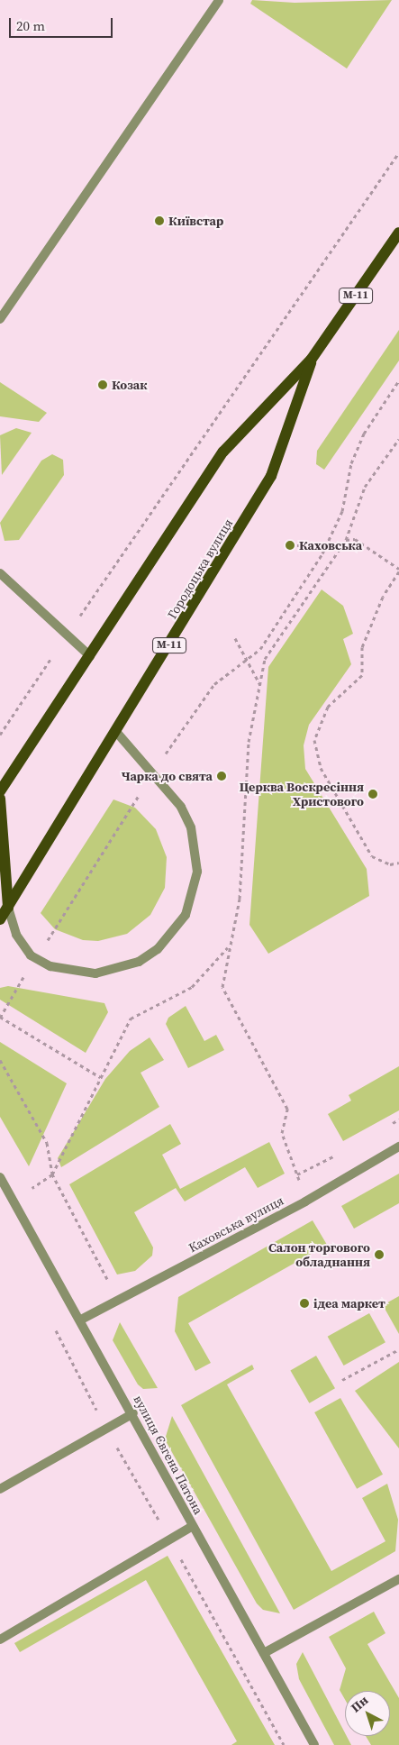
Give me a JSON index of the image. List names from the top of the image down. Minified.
{"streets":{"main road":["М-11","Городоцька вулиця"],"street":["Каховська вулиця","вулиця Євгена Патона"]},"crossings":[["Каховська вулиця","вулиця Євгена Патона"]],"places":["Київстар","Козак","Каховська","Чарка до свята","Церква Воскресіння Христового","Салон торгового обладнання","ідеа маркет"],"scale_bar":"20 m","north":"top left"}
